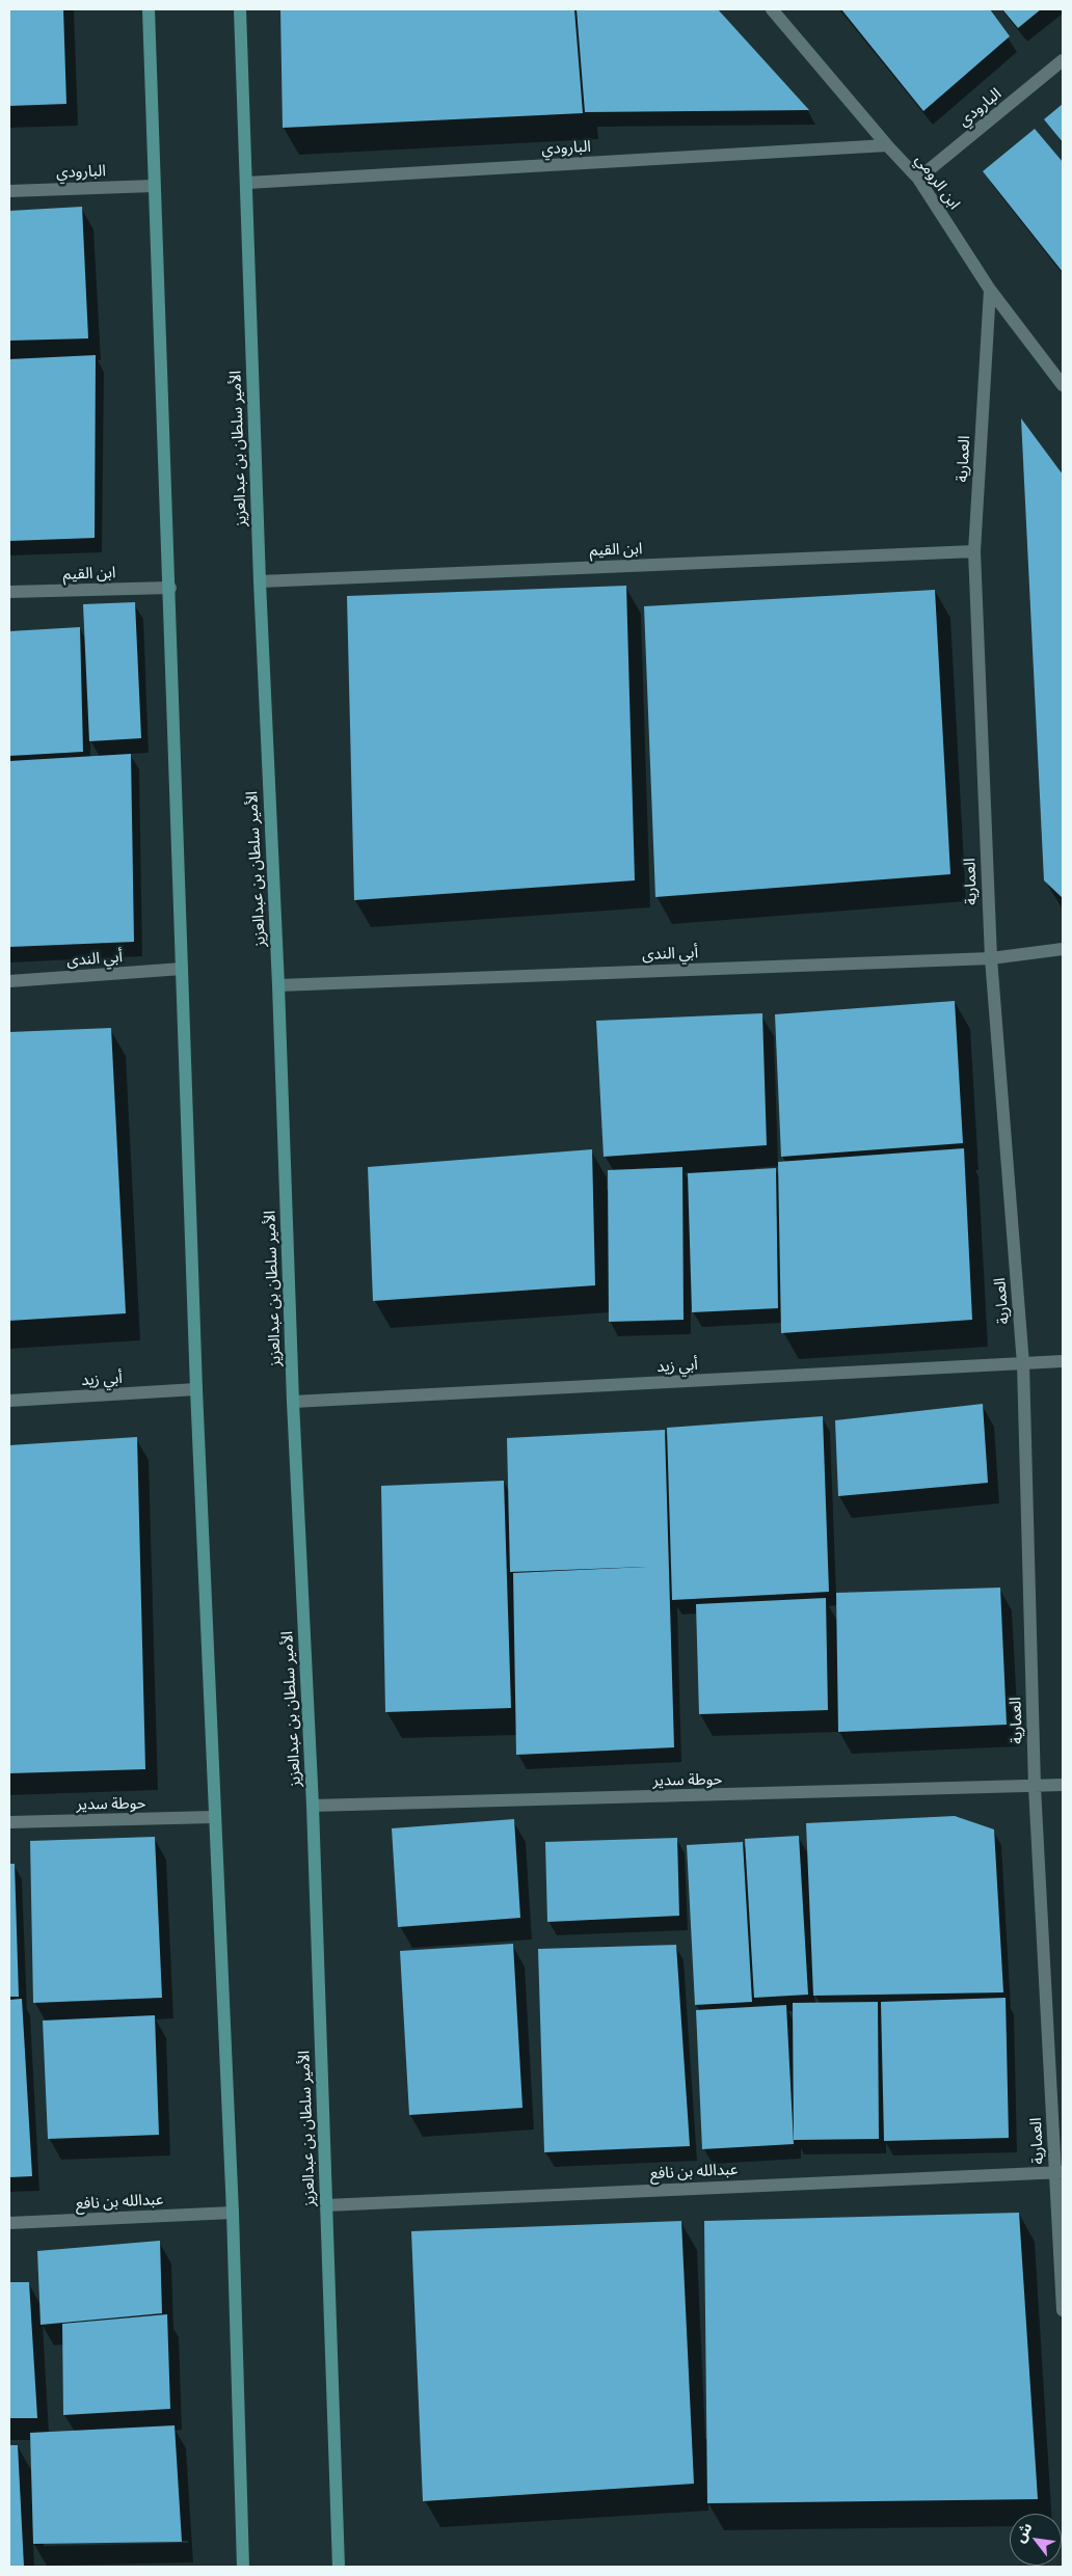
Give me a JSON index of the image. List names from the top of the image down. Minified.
{"streets":{"street":["البارودي","ابن الرومي","الأمير سلطان بن عبدالعزيز","العمارية","ابن القيم","أبي الندى","أبي زيد","حوطة سدير","عبدالله بن نافع"]},"crossings":[["البارودي","ابن الرومي"],["البارودي","الأمير سلطان بن عبدالعزيز"],["ابن الرومي","العمارية"],["الأمير سلطان بن عبدالعزيز","ابن القيم"],["الأمير سلطان بن عبدالعزيز","أبي الندى"],["الأمير سلطان بن عبدالعزيز","أبي زيد"],["الأمير سلطان بن عبدالعزيز","حوطة سدير"],["الأمير سلطان بن عبدالعزيز","عبدالله بن نافع"],["العمارية","ابن القيم"],["العمارية","أبي الندى"],["العمارية","أبي زيد"],["العمارية","حوطة سدير"],["العمارية","عبدالله بن نافع"]],"north":"top left"}
